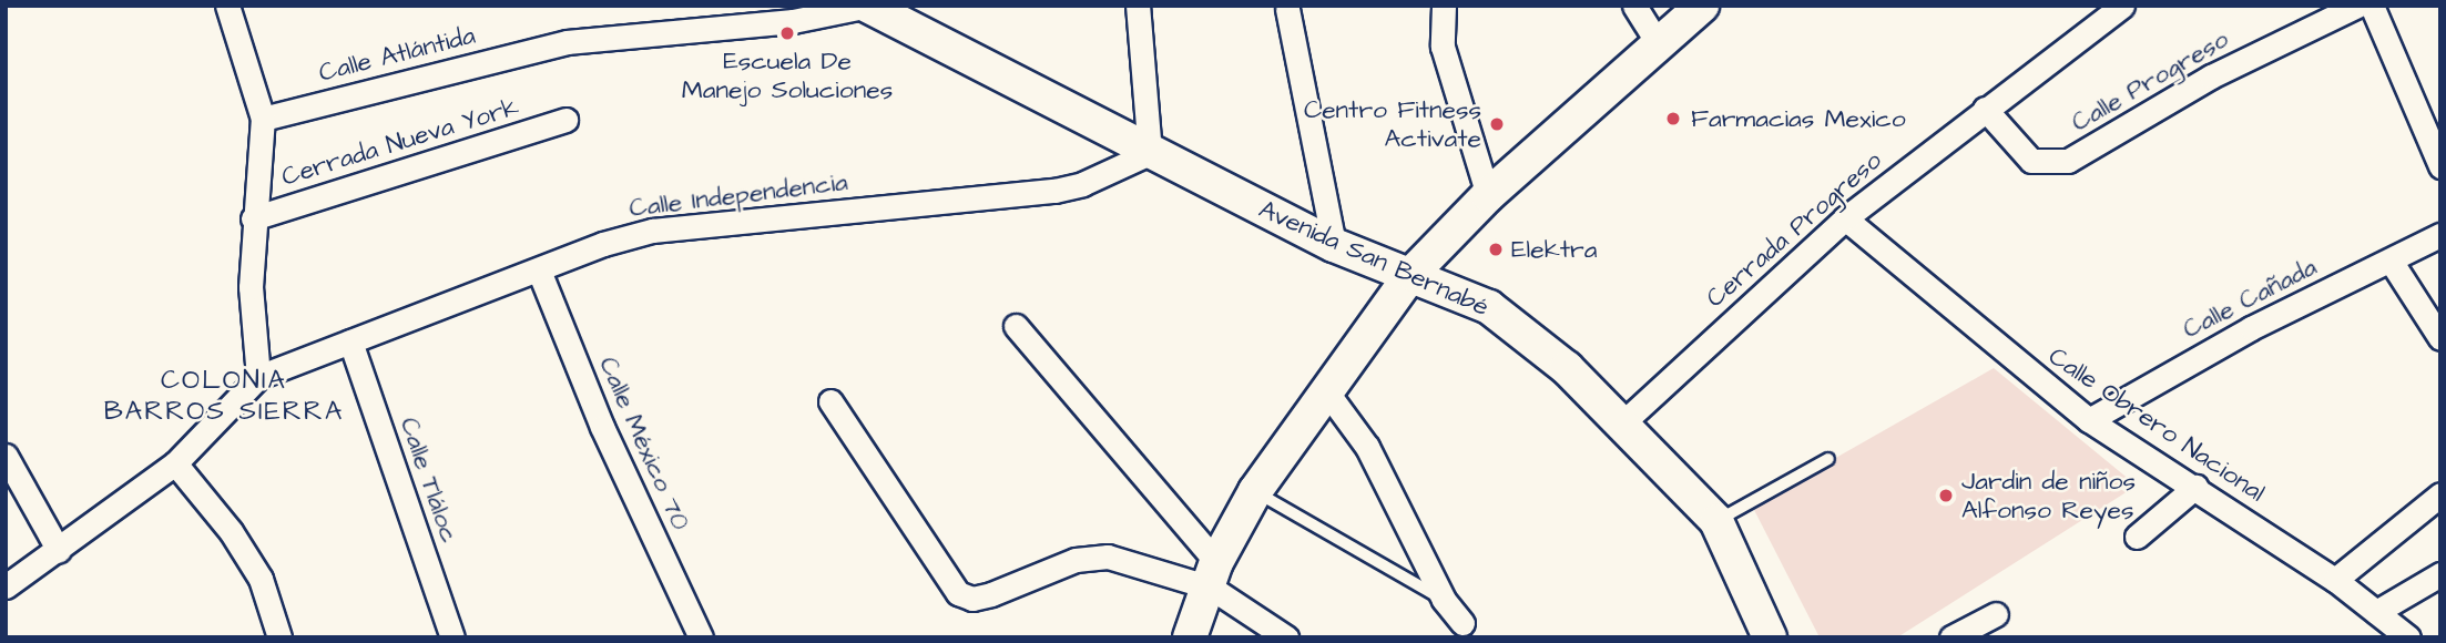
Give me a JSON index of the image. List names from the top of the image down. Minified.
{"streets":{"main road":["Avenida San Bernabé"],"street":["Calle Atlántida","Calle Progreso","Cerrada Nueva York","Calle Independencia","Cerrada Progreso","Calle Cañada","Calle Obrero Nacional","Calle México 70","Calle Tláloc"]},"crossings":[["Calle Atlántida","Avenida San Bernabé"],["Calle Progreso","Cerrada Progreso"],["Calle Independencia","Avenida San Bernabé"],["Calle Independencia","Calle México 70"],["Calle Independencia","Calle Tláloc"],["Cerrada Progreso","Avenida San Bernabé"],["Cerrada Progreso","Calle Obrero Nacional"],["Calle Cañada","Calle Obrero Nacional"]],"districts":["COLONIA BARROS SIERRA"],"places":["Escuela De Manejo Soluciones","Farmacias Mexico","Centro Fitness Activate","Elektra","Jardin de niños Alfonso Reyes"]}
